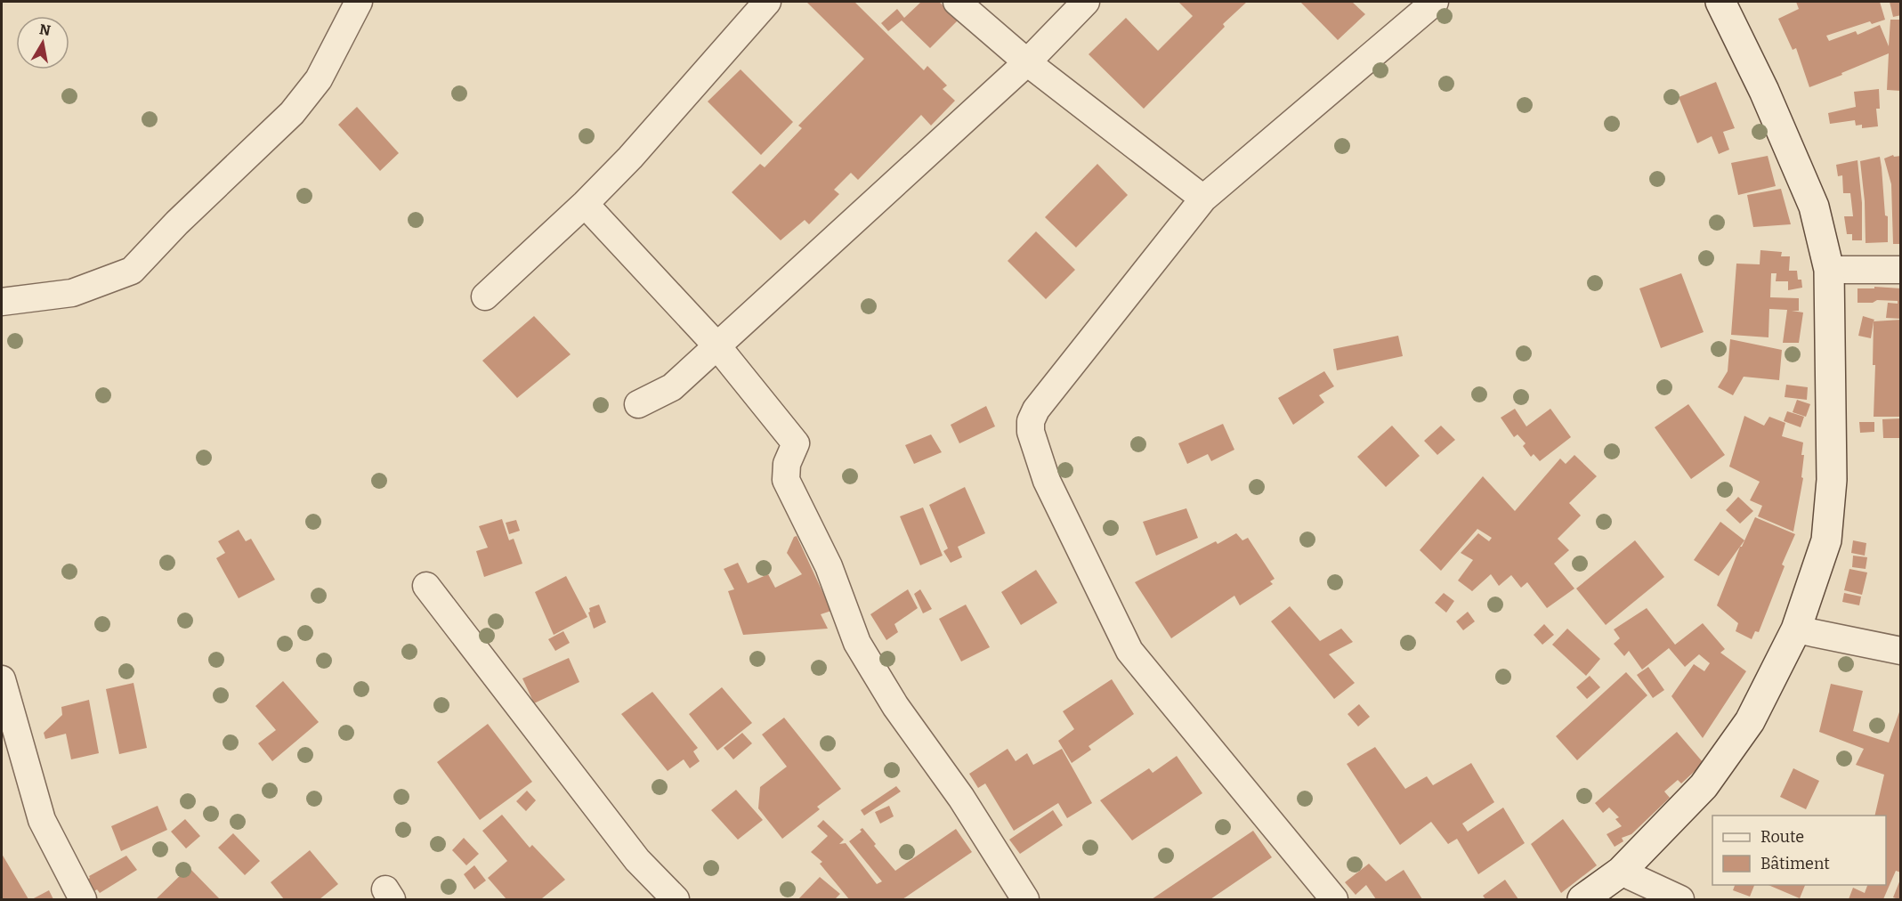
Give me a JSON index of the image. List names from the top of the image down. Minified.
{"legend":["Route","Bâtiment"],"north":"top"}
